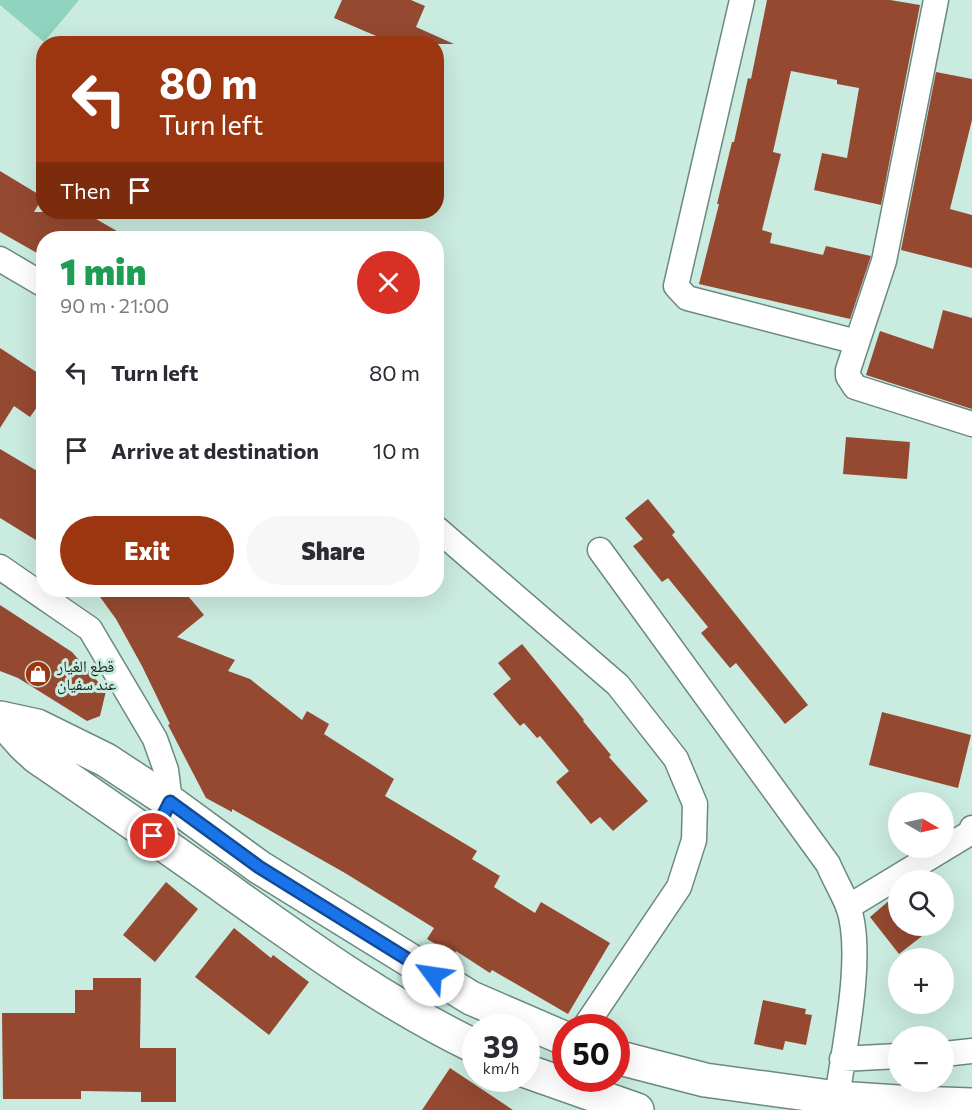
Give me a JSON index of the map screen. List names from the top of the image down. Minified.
{"places":{"shop":["قطع الغيار عند سفيان"]},"north":"right","page":{"turn":["80 m","Turn left"],"then":"Then","heading":["1 min","90 m · 21:00"],"list":[{"name":"Turn left","value":"80 m"},{"name":"Arrive at destination","value":"10 m"}],"buttons":["Exit","Share"],"map_buttons":["+","−"],"speed":"39 km/h","limit":"50"}}
